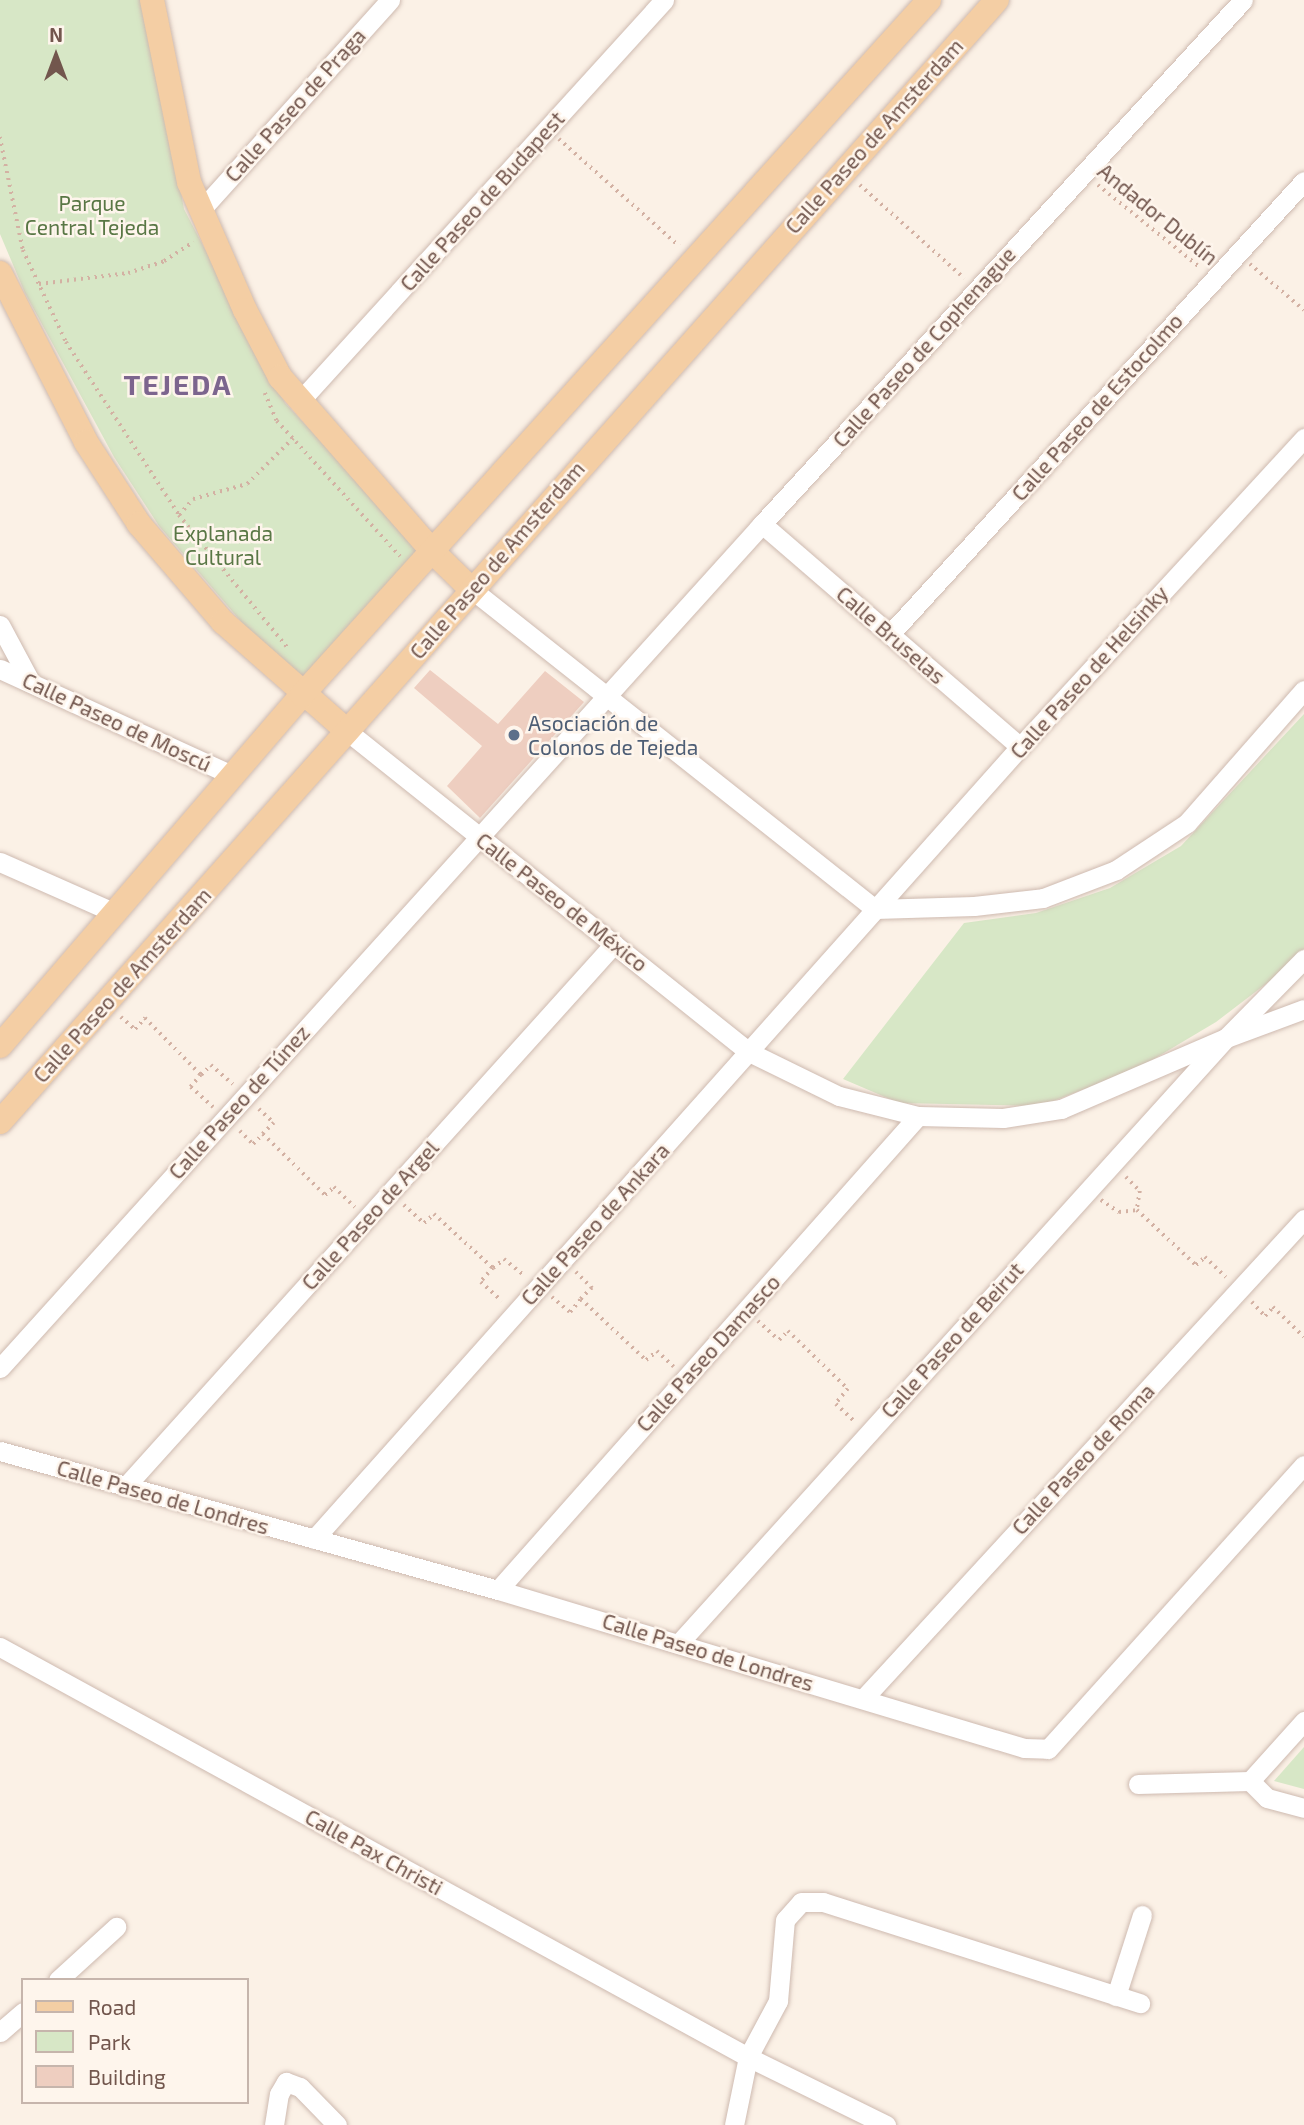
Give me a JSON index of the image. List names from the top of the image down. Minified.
{"streets":{"main road":["Calle Paseo de Amsterdam","Calle Paseo de México"],"street":["Calle Paseo de Praga","Calle Paseo de Budapest","Calle Paseo de Cophenague","Calle Paseo de Estocolmo","Calle Bruselas","Calle Paseo de Helsinky","Calle Paseo de Moscú","Calle Paseo de Túnez","Calle Paseo de Argel","Calle Paseo de Ankara","Calle Paseo de Beirut","Calle Paseo Damasco","Calle Paseo de Roma","Calle Paseo de Londres","Calle Pax Christi"],"path":["Andador Dublín"]},"crossings":[["Calle Paseo de Amsterdam","Calle Paseo de México"],["Andador Dublín","Calle Paseo de Cophenague"],["Andador Dublín","Calle Paseo de Estocolmo"],["Calle Paseo de Cophenague","Calle Bruselas"],["Calle Paseo de Cophenague","Calle Paseo de Túnez"],["Calle Paseo de Estocolmo","Calle Bruselas"],["Calle Bruselas","Calle Paseo de Helsinky"],["Calle Paseo de Helsinky","Calle Paseo de Ankara"],["Calle Paseo de México","Calle Paseo de Túnez"],["Calle Paseo de México","Calle Paseo de Argel"],["Calle Paseo de México","Calle Paseo de Ankara"],["Calle Paseo de México","Calle Paseo de Beirut"],["Calle Paseo de México","Calle Paseo Damasco"],["Calle Paseo de Argel","Calle Paseo de Londres"],["Calle Paseo de Ankara","Calle Paseo de Londres"],["Calle Paseo de Beirut","Calle Paseo de Londres"],["Calle Paseo Damasco","Calle Paseo de Londres"],["Calle Paseo de Roma","Calle Paseo de Londres"]],"districts":["TEJEDA"],"parks":["Parque Central Tejeda","Explanada Cultural"],"places":["Asociación de Colonos de Tejeda"],"legend":["Road","Park","Building"],"north":"top"}
